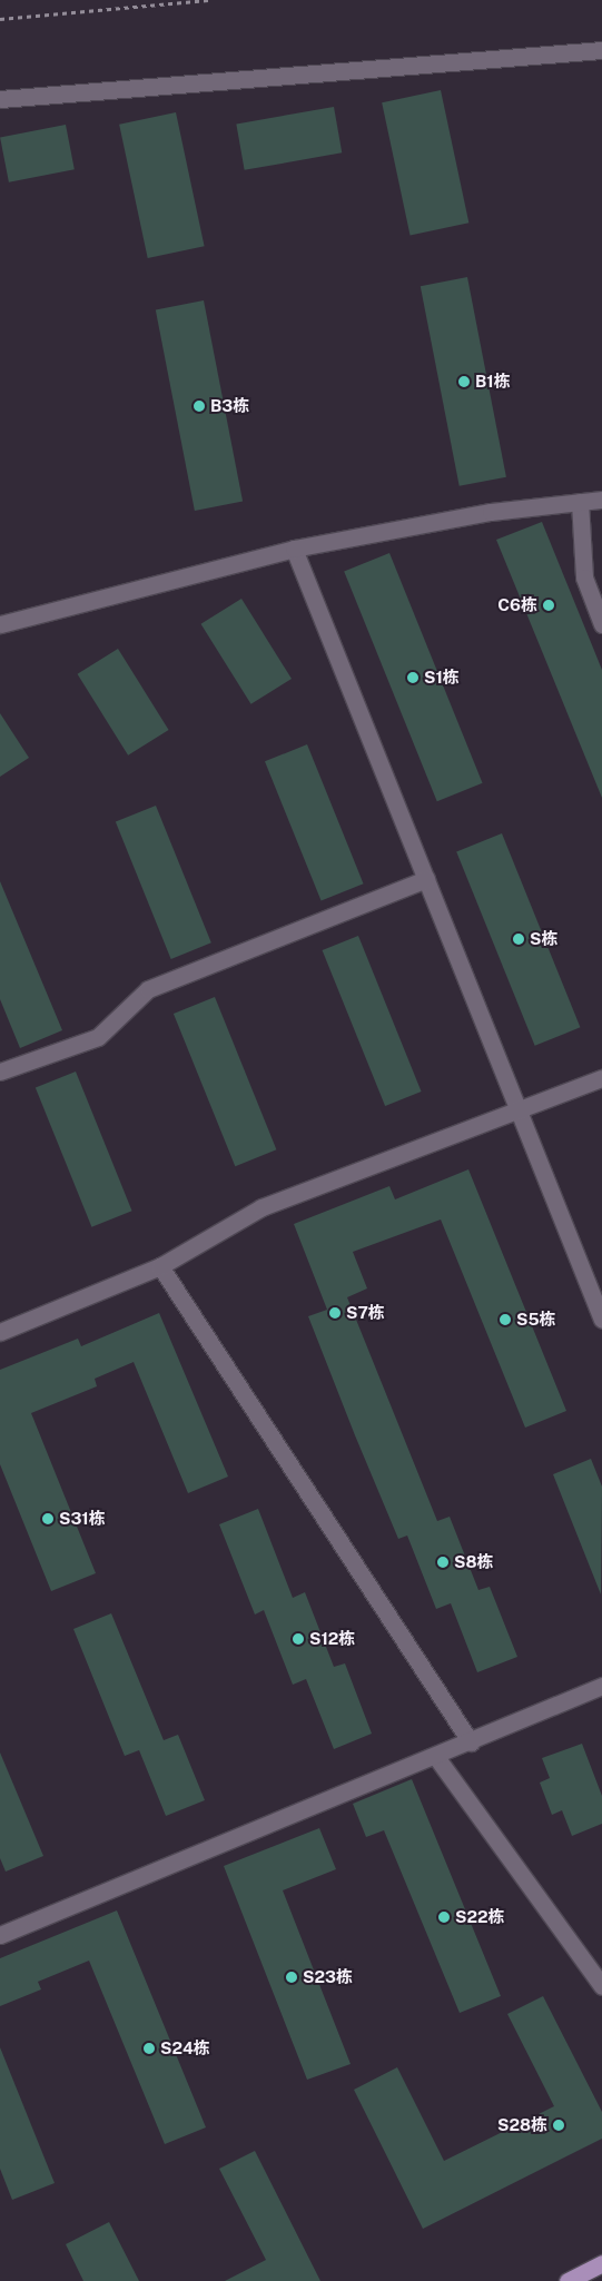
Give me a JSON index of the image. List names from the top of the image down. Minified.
{"places":["B1栋","B3栋","C6栋","S1栋","S栋","S7栋","S5栋","S31栋","S8栋","S12栋","S22栋","S23栋","S24栋","S28栋"]}
